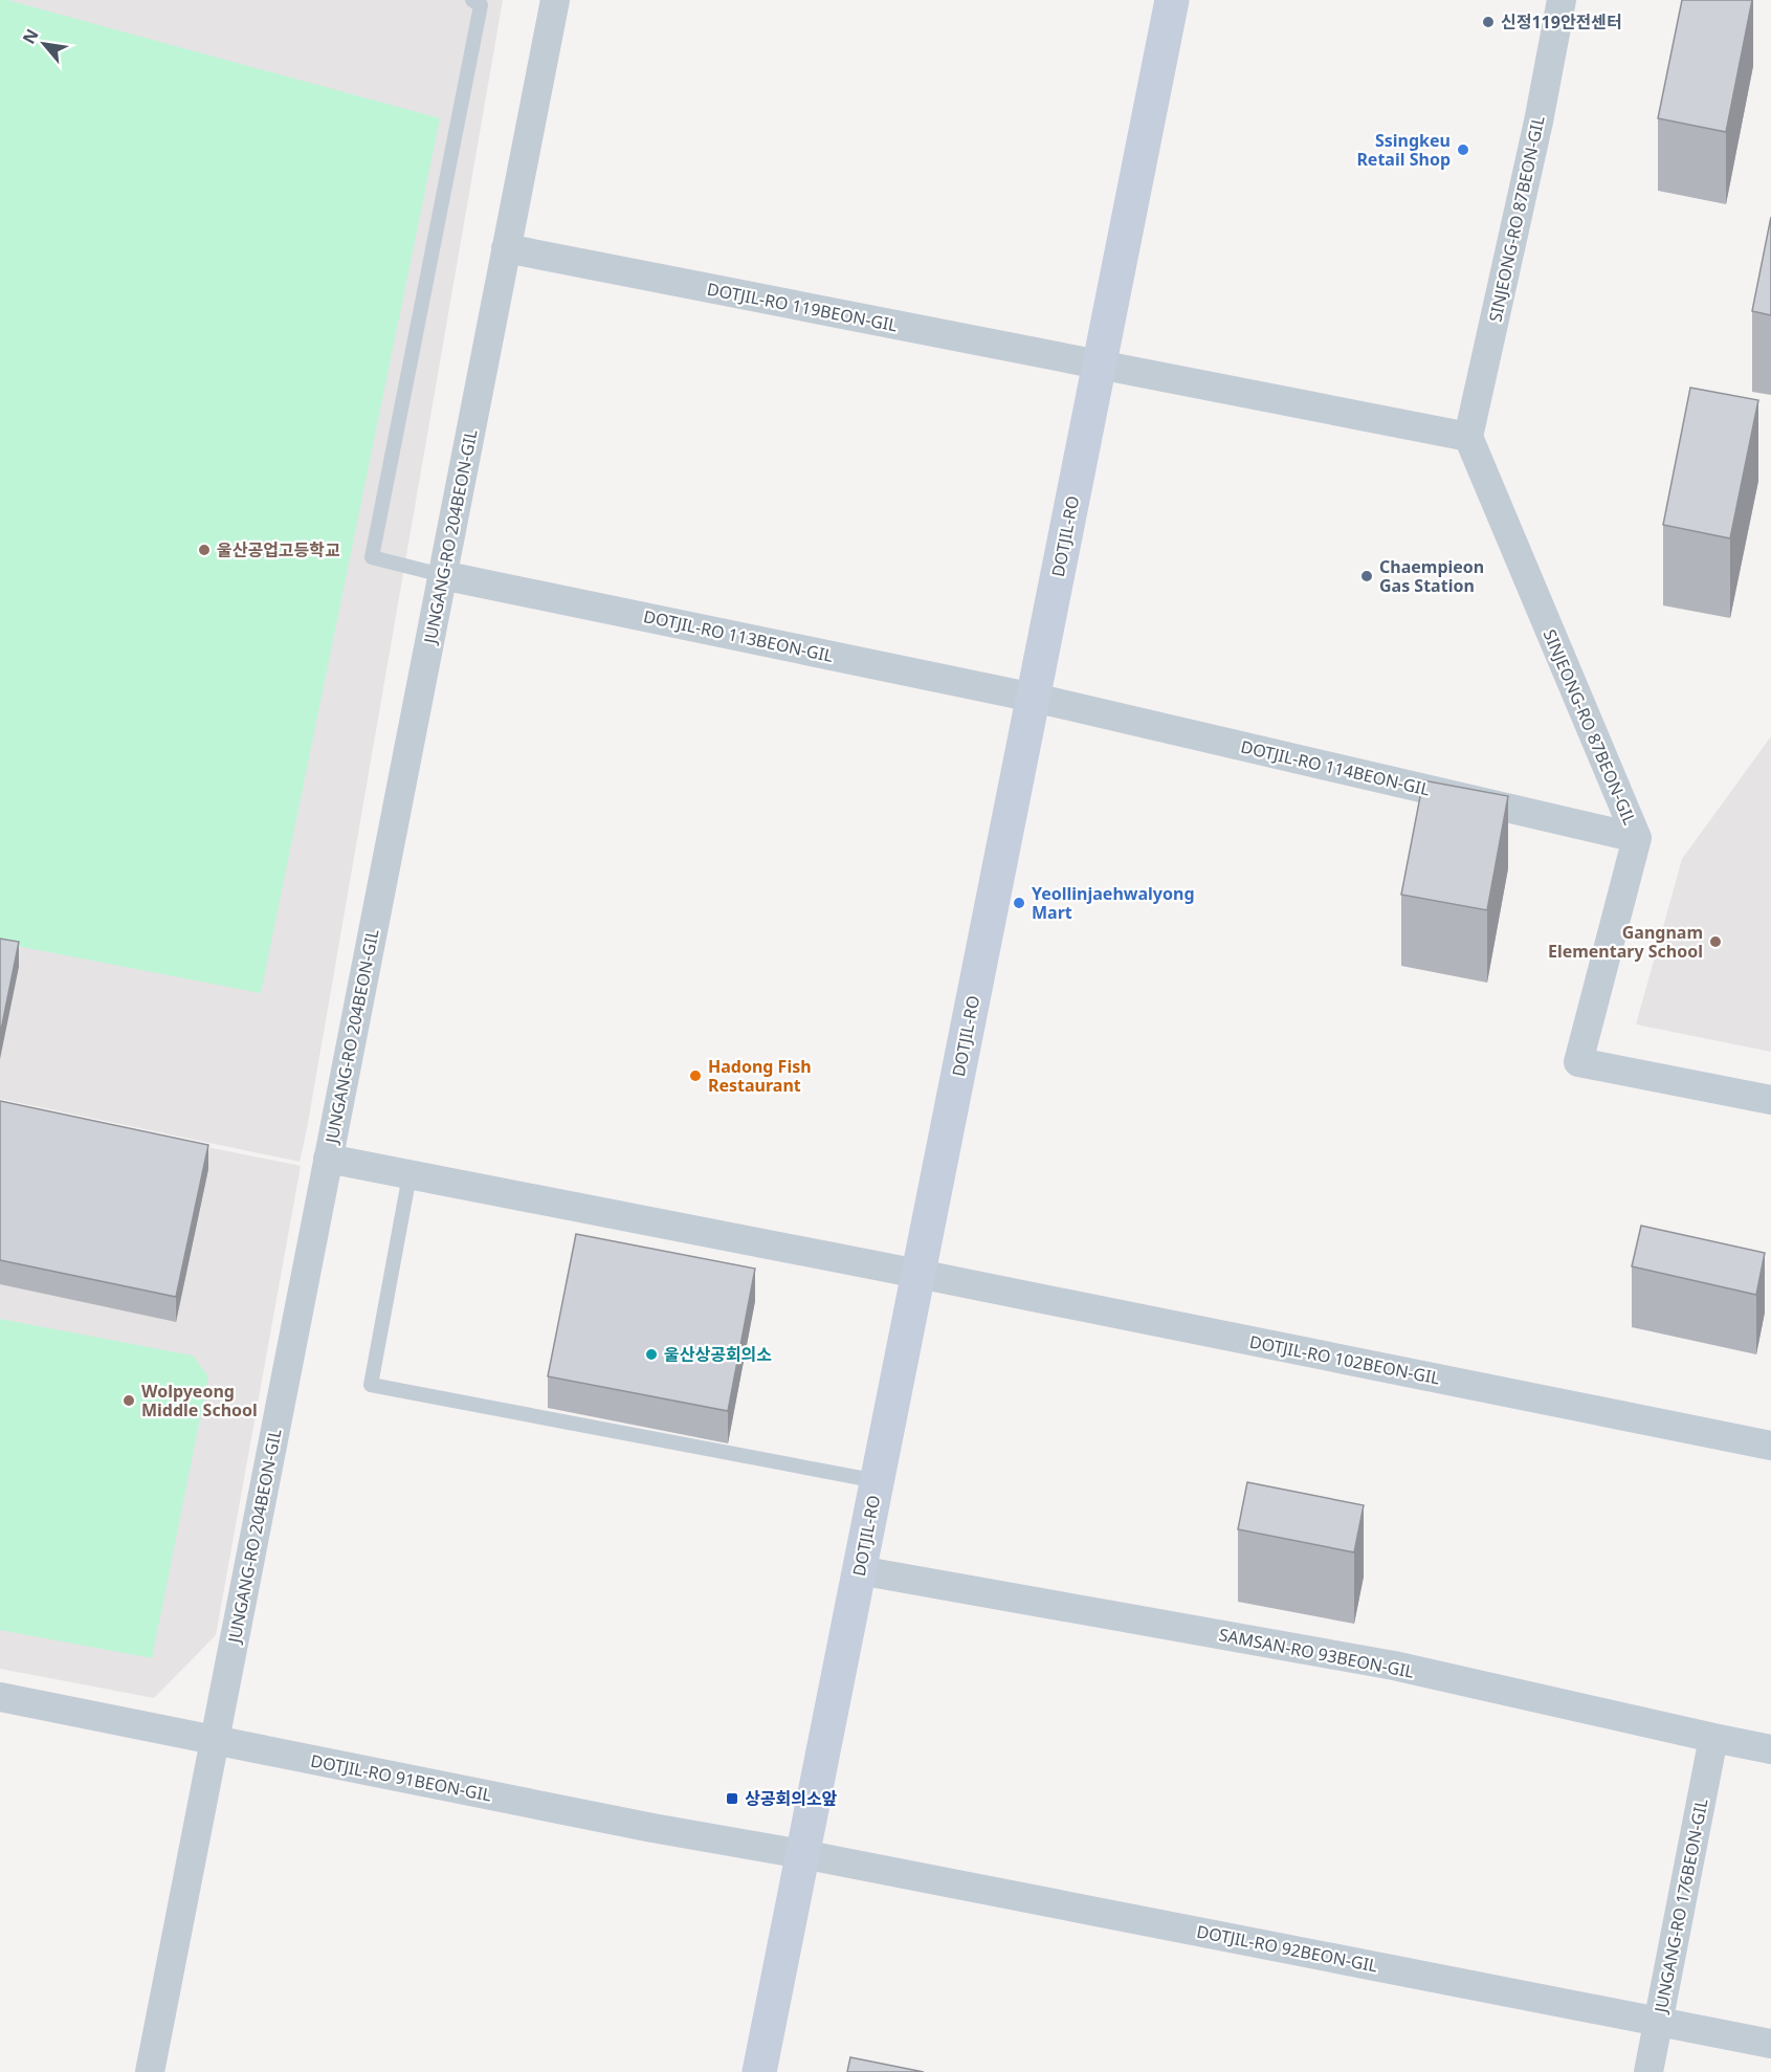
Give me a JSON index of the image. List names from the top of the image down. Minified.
{"streets":{"main road":["DOTJIL-RO"],"street":["SINJEONG-RO 87BEON-GIL","DOTJIL-RO 119BEON-GIL","JUNGANG-RO 204BEON-GIL","DOTJIL-RO 113BEON-GIL","DOTJIL-RO 114BEON-GIL","DOTJIL-RO 102BEON-GIL","SAMSAN-RO 93BEON-GIL","DOTJIL-RO 91BEON-GIL","JUNGANG-RO 176BEON-GIL","DOTJIL-RO 92BEON-GIL"]},"crossings":[["SINJEONG-RO 87BEON-GIL","DOTJIL-RO 114BEON-GIL"],["DOTJIL-RO 119BEON-GIL","JUNGANG-RO 204BEON-GIL"],["DOTJIL-RO 119BEON-GIL","DOTJIL-RO"],["JUNGANG-RO 204BEON-GIL","DOTJIL-RO 113BEON-GIL"],["JUNGANG-RO 204BEON-GIL","DOTJIL-RO 102BEON-GIL"],["JUNGANG-RO 204BEON-GIL","DOTJIL-RO 91BEON-GIL"],["DOTJIL-RO","DOTJIL-RO 113BEON-GIL"],["DOTJIL-RO","DOTJIL-RO 114BEON-GIL"],["DOTJIL-RO","DOTJIL-RO 102BEON-GIL"],["DOTJIL-RO","SAMSAN-RO 93BEON-GIL"],["DOTJIL-RO","DOTJIL-RO 91BEON-GIL"],["DOTJIL-RO","DOTJIL-RO 92BEON-GIL"],["DOTJIL-RO 113BEON-GIL","DOTJIL-RO 114BEON-GIL"],["SAMSAN-RO 93BEON-GIL","JUNGANG-RO 176BEON-GIL"],["DOTJIL-RO 91BEON-GIL","DOTJIL-RO 92BEON-GIL"],["JUNGANG-RO 176BEON-GIL","DOTJIL-RO 92BEON-GIL"]],"places":{"other":["신정119안전센터","Ssingkeu Retail Shop","울산공업고등학교","Chaempieon Gas Station","Yeollinjaehwalyong Mart","Gangnam Elementary School","Hadong Fish Restaurant","울산상공회의소","Wolpyeong Middle School"],"transit":["상공회의소앞"]},"north":"top left"}
